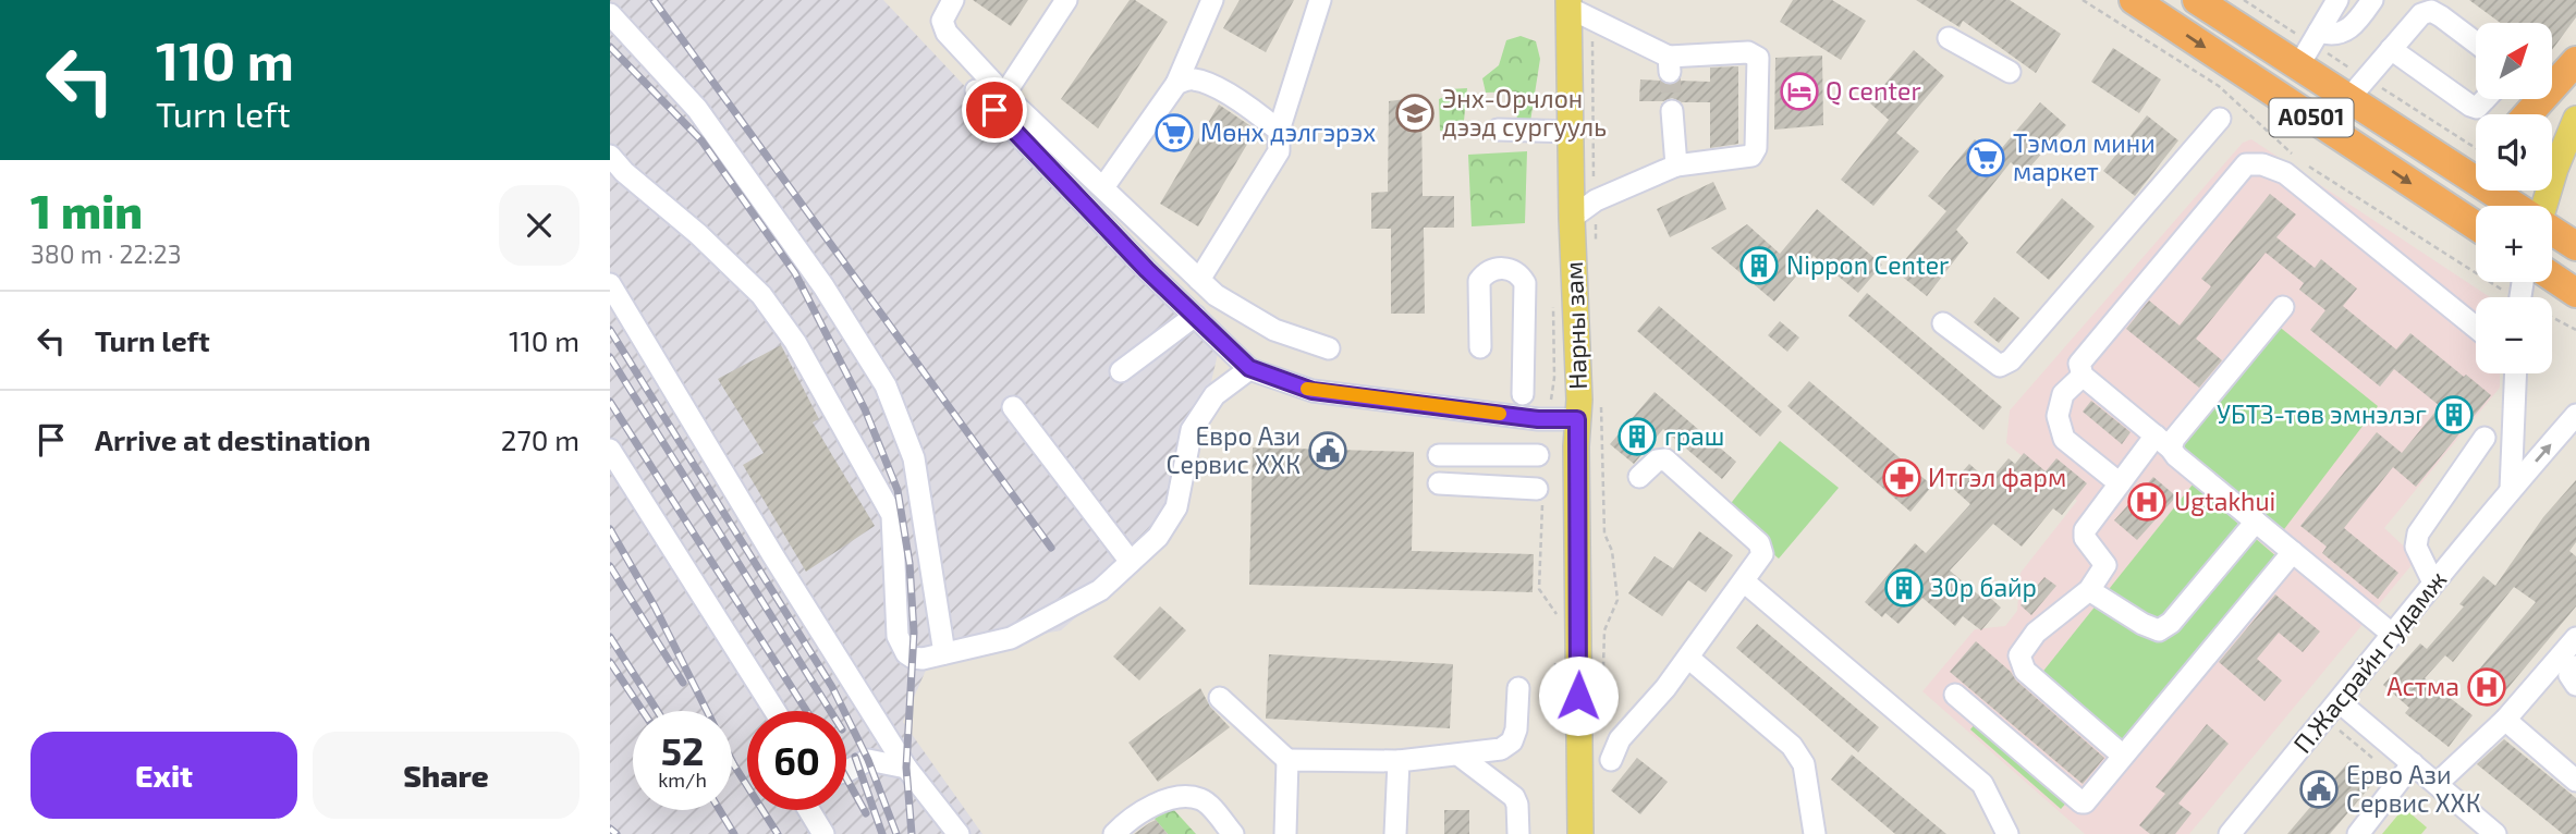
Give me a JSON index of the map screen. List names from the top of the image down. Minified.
{"streets":{"highway":["A0501"],"main road":["Нарны зам"],"street":["П.Жасрайн гудамж"]},"places":{"hotel":["Q center"],"school or university":["Энх-Орчлон дээд сургууль"],"supermarket":["Мөнх дэлгэрэх","Тэмол мини маркет"],"building":["Nippon Center","УБТЗ-төв эмнэлэг","граш","30р байр"],"public building":["Евро Ази Сервис ХХК","Ерво Ази Сервис ХХК"],"pharmacy":["Итгэл фарм"],"hospital":["Ugtakhui","Астма"]},"north":"top right","page":{"turn":["110 m","Turn left"],"map_buttons":["+","−"],"heading":["1 min","380 m · 22:23"],"list":[{"name":"Turn left","value":"110 m"},{"name":"Arrive at destination","value":"270 m"}],"speed":"52 km/h","limit":"60","buttons":["Exit","Share"]}}
